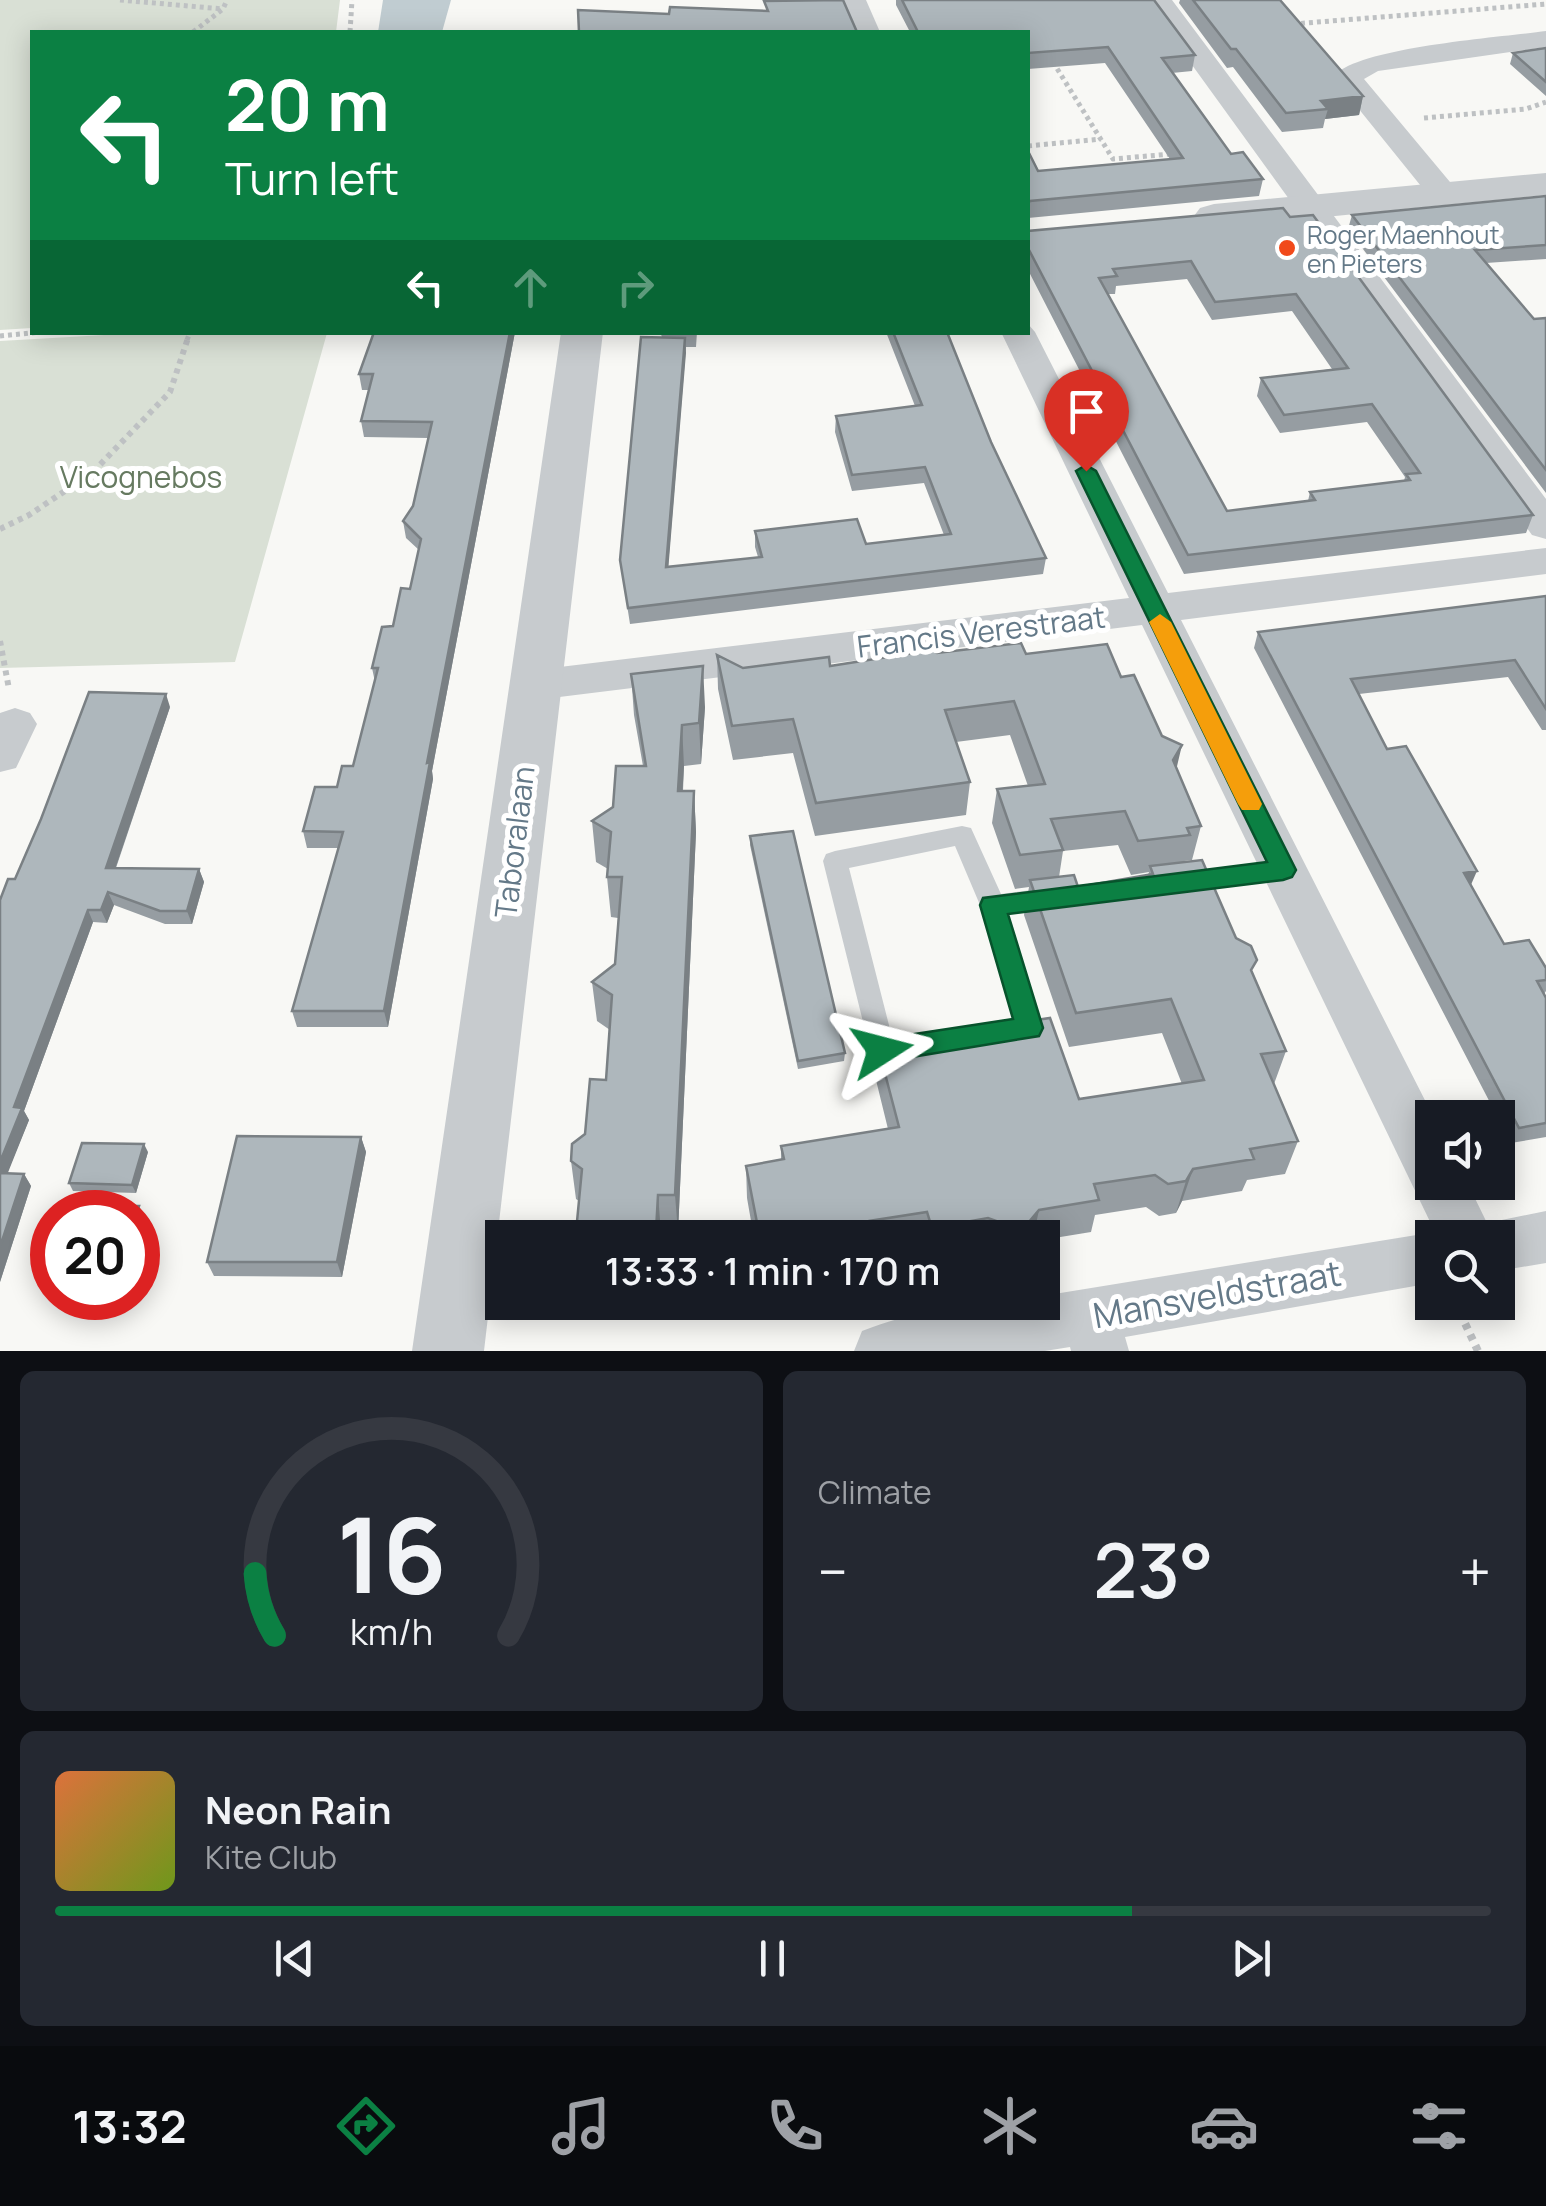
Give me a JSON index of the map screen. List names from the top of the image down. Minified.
{"streets":{"street":["Francis Verestraat","Taboralaan","Mansveldstraat"]},"crossings":[["Francis Verestraat","Taboralaan"]],"parks":["Vicognebos"],"places":["Roger Maenhout en Pieters"],"page":{"turn":["20 m","Turn left"],"limit":"20","trip":"13:33 · 1 min · 170 m","tile":"Climate","heat":["−","23°","+"],"song":["Neon Rain","Kite Club"],"tabs":"13:32","gauge":["16","km/h"]}}
